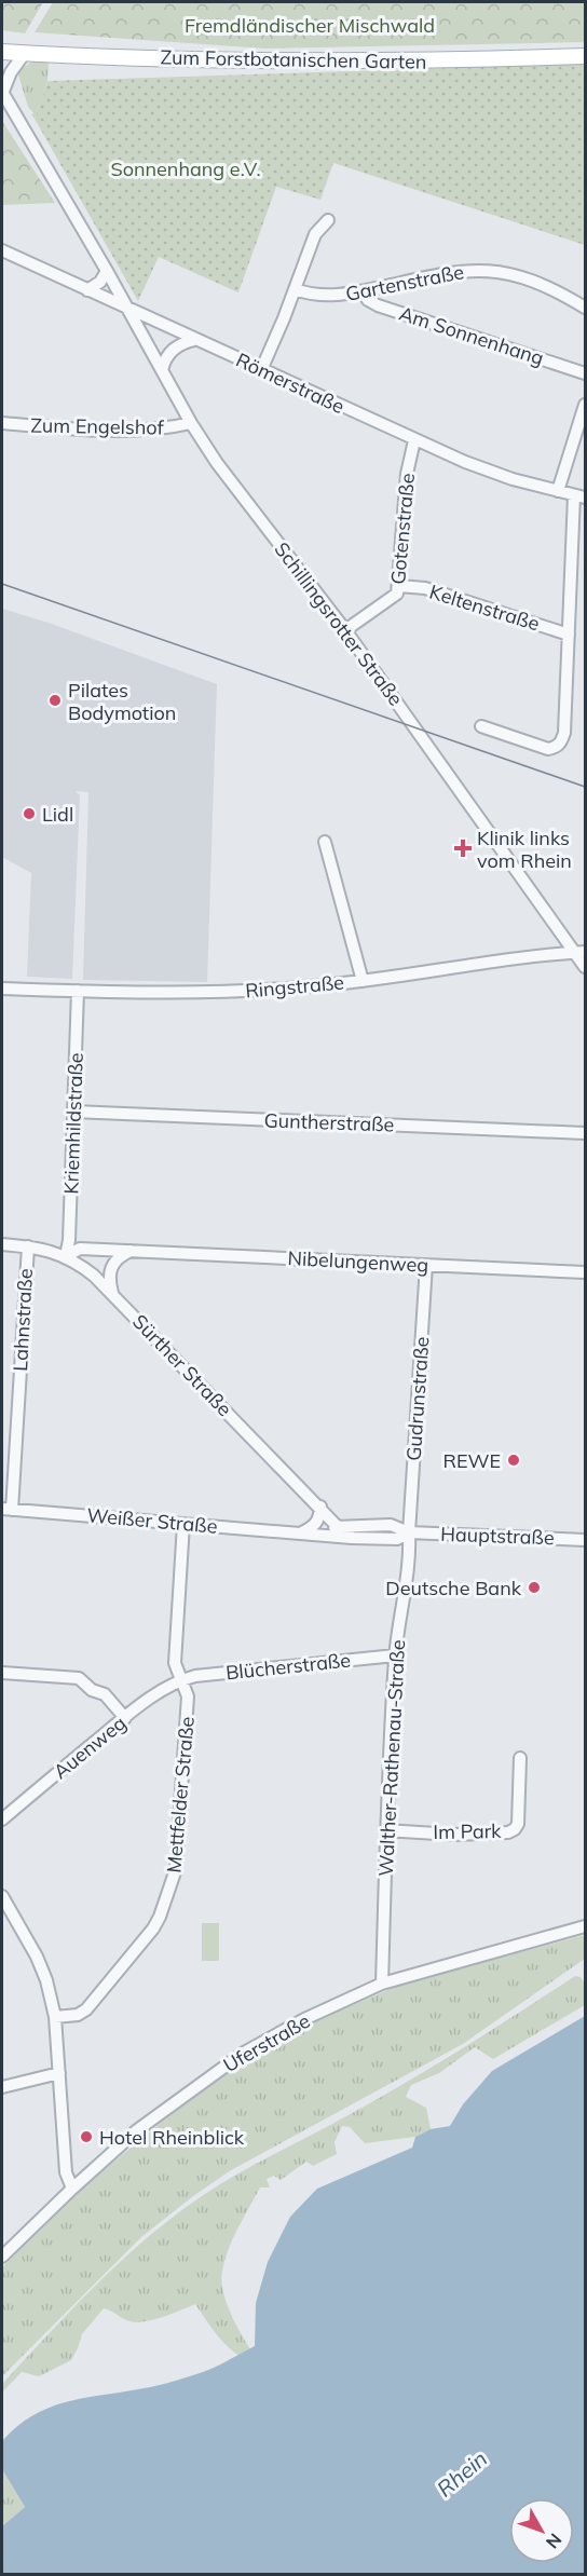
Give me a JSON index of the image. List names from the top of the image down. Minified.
{"streets":{"main road":["Zum Forstbotanischen Garten"],"street":["Gartenstraße","Am Sonnenhang","Römerstraße","Zum Engelshof","Gotenstraße","Keltenstraße","Schillingsrotter Straße","Ringstraße","Guntherstraße","Kriemhildstraße","Nibelungenweg","Lahnstraße","Sürther Straße","Gudrunstraße","Weißer Straße","Hauptstraße","Blücherstraße","Auenweg","Walther-Rathenau-Straße","Mettfelder Straße","Im Park","Uferstraße"]},"crossings":[["Gartenstraße","Am Sonnenhang"],["Römerstraße","Gotenstraße"],["Römerstraße","Keltenstraße"],["Römerstraße","Schillingsrotter Straße"],["Zum Engelshof","Schillingsrotter Straße"],["Gotenstraße","Keltenstraße"],["Gotenstraße","Schillingsrotter Straße"],["Schillingsrotter Straße","Ringstraße"],["Ringstraße","Kriemhildstraße"],["Guntherstraße","Kriemhildstraße"],["Kriemhildstraße","Nibelungenweg"],["Kriemhildstraße","Sürther Straße"],["Nibelungenweg","Sürther Straße"],["Nibelungenweg","Gudrunstraße"],["Lahnstraße","Sürther Straße"],["Lahnstraße","Weißer Straße"],["Sürther Straße","Weißer Straße"],["Sürther Straße","Hauptstraße"],["Gudrunstraße","Hauptstraße"],["Gudrunstraße","Walther-Rathenau-Straße"],["Weißer Straße","Hauptstraße"],["Weißer Straße","Mettfelder Straße"],["Hauptstraße","Walther-Rathenau-Straße"],["Blücherstraße","Auenweg"],["Blücherstraße","Walther-Rathenau-Straße"],["Blücherstraße","Mettfelder Straße"],["Auenweg","Mettfelder Straße"],["Walther-Rathenau-Straße","Im Park"],["Walther-Rathenau-Straße","Uferstraße"]],"water":["Rhein"],"parks":["Fremdländischer Mischwald","Sonnenhang e.V."],"places":{"other":["Pilates Bodymotion","Lidl","REWE","Deutsche Bank","Hotel Rheinblick"],"health":["Klinik links vom Rhein"]},"north":"bottom right"}
